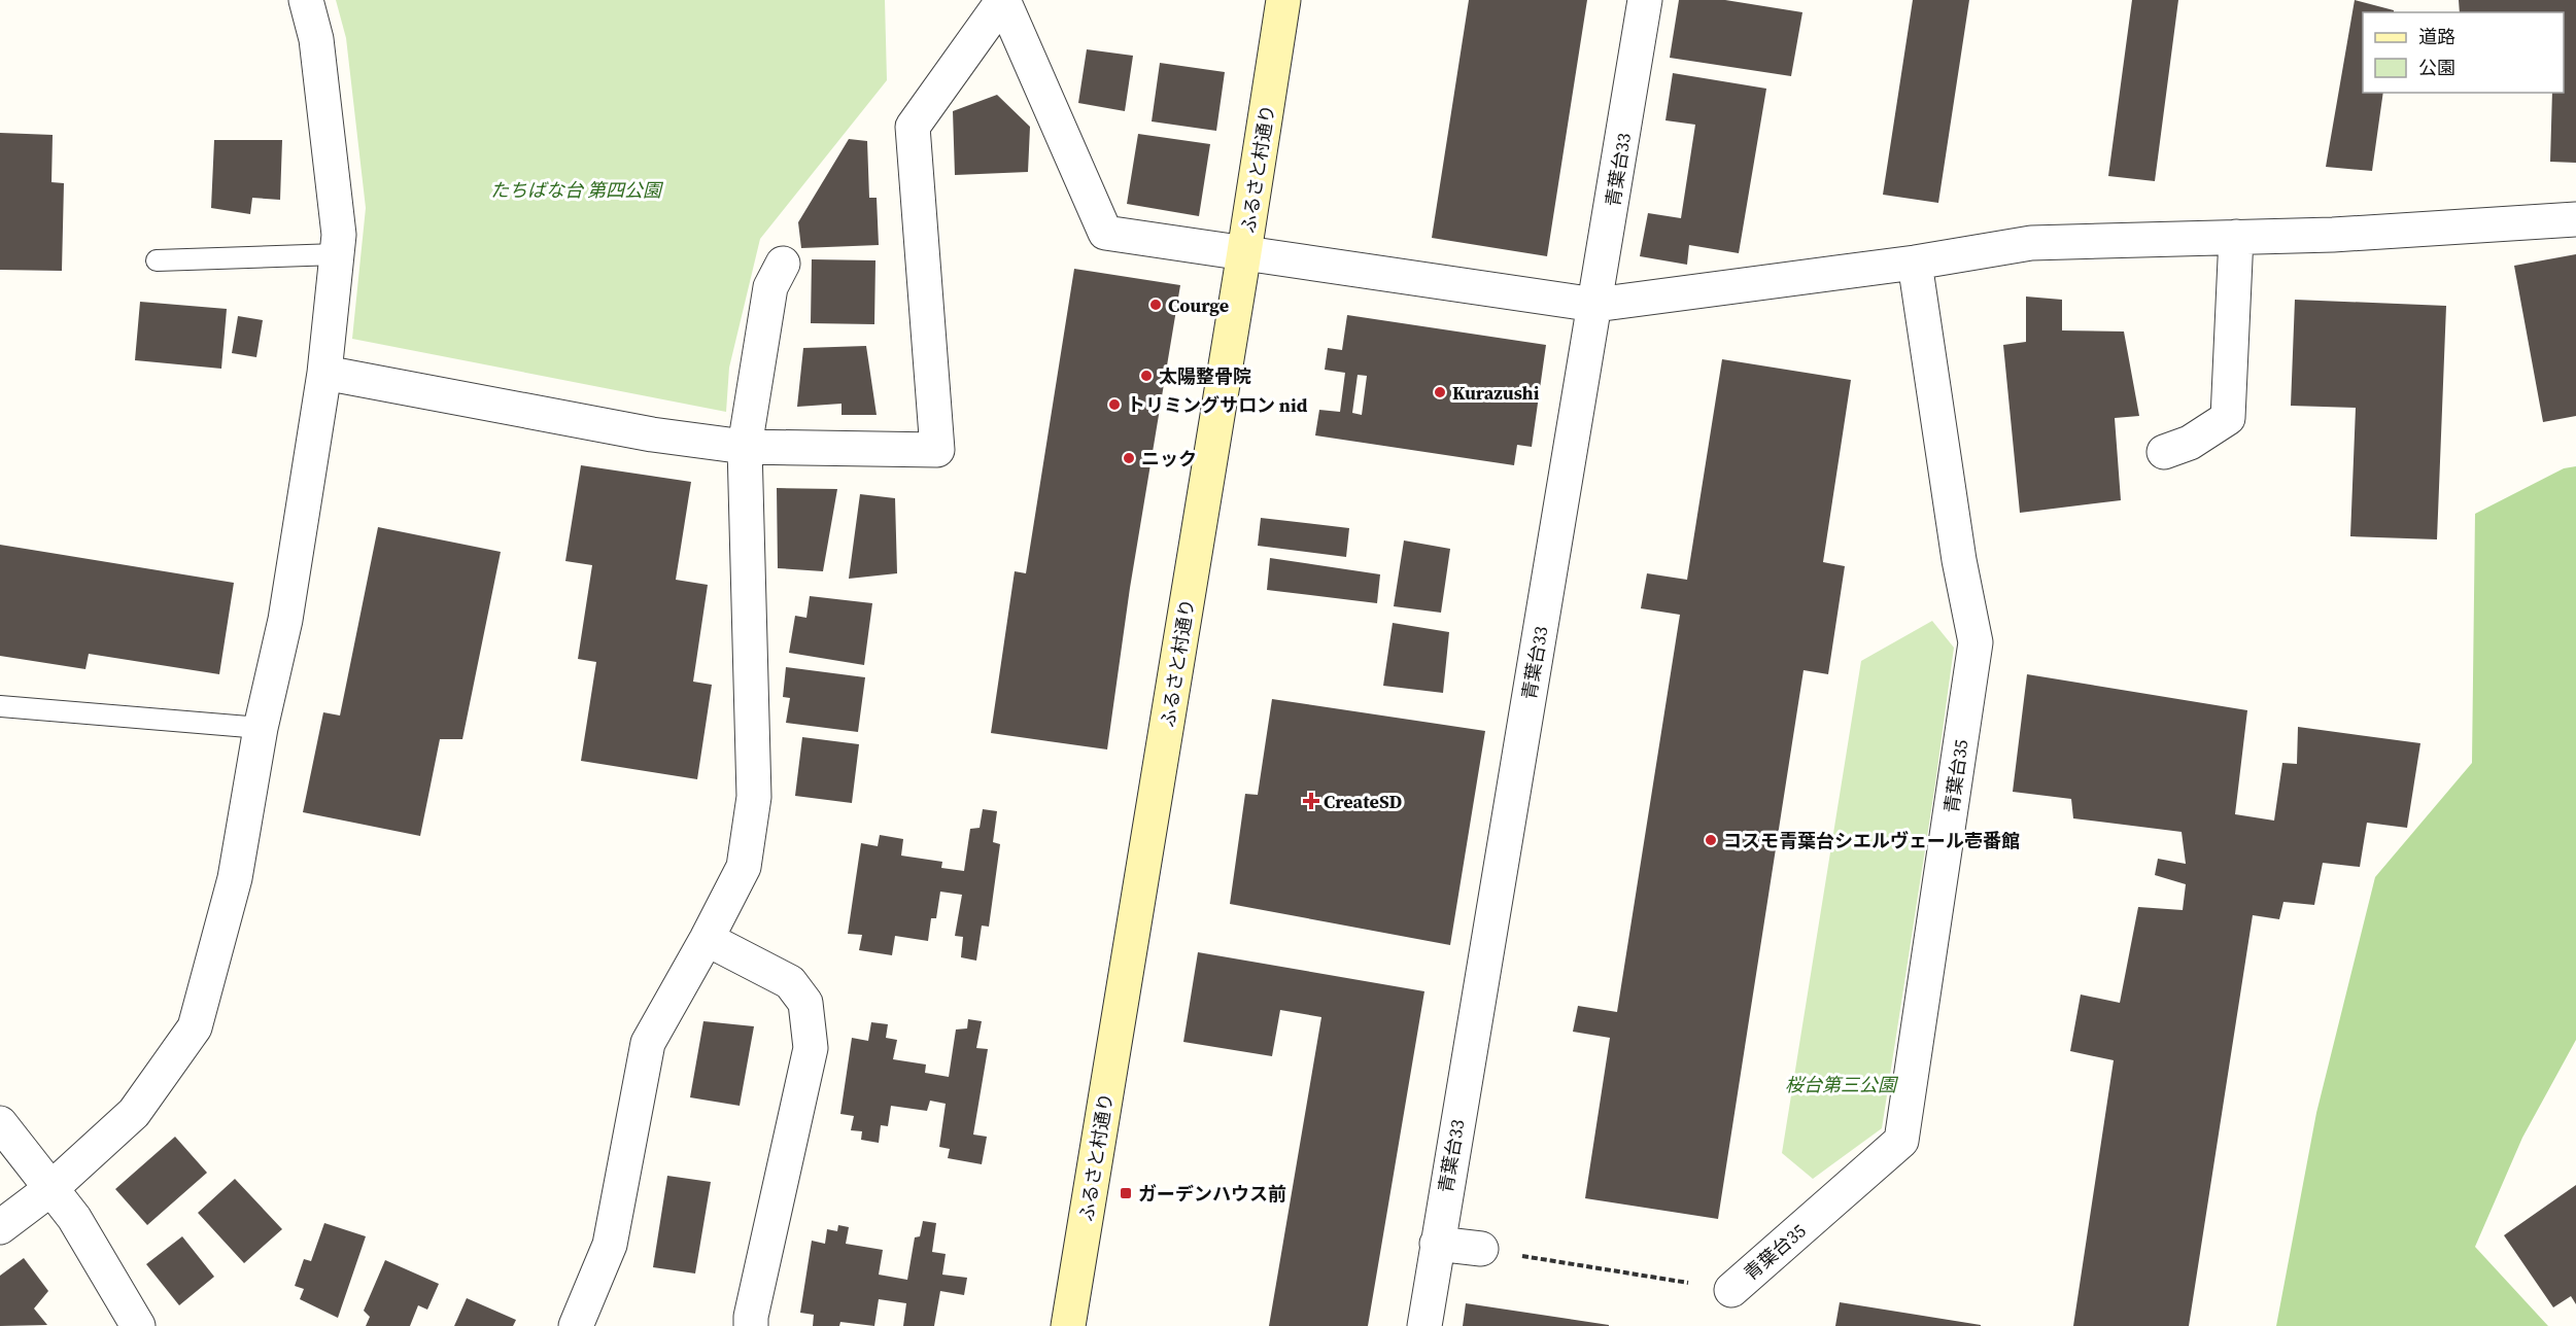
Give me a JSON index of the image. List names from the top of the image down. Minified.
{"streets":{"street":["ふるさと村通り","青葉台33","青葉台35"]},"parks":["たちばな台 第四公園","桜台第三公園"],"places":{"other":["Courge","太陽整骨院","Kurazushi","トリミングサロン nid","ニック","コスモ青葉台シエルヴェール壱番館"],"health":["CreateSD"],"transit":["ガーデンハウス前"]},"legend":["道路","公園"]}
